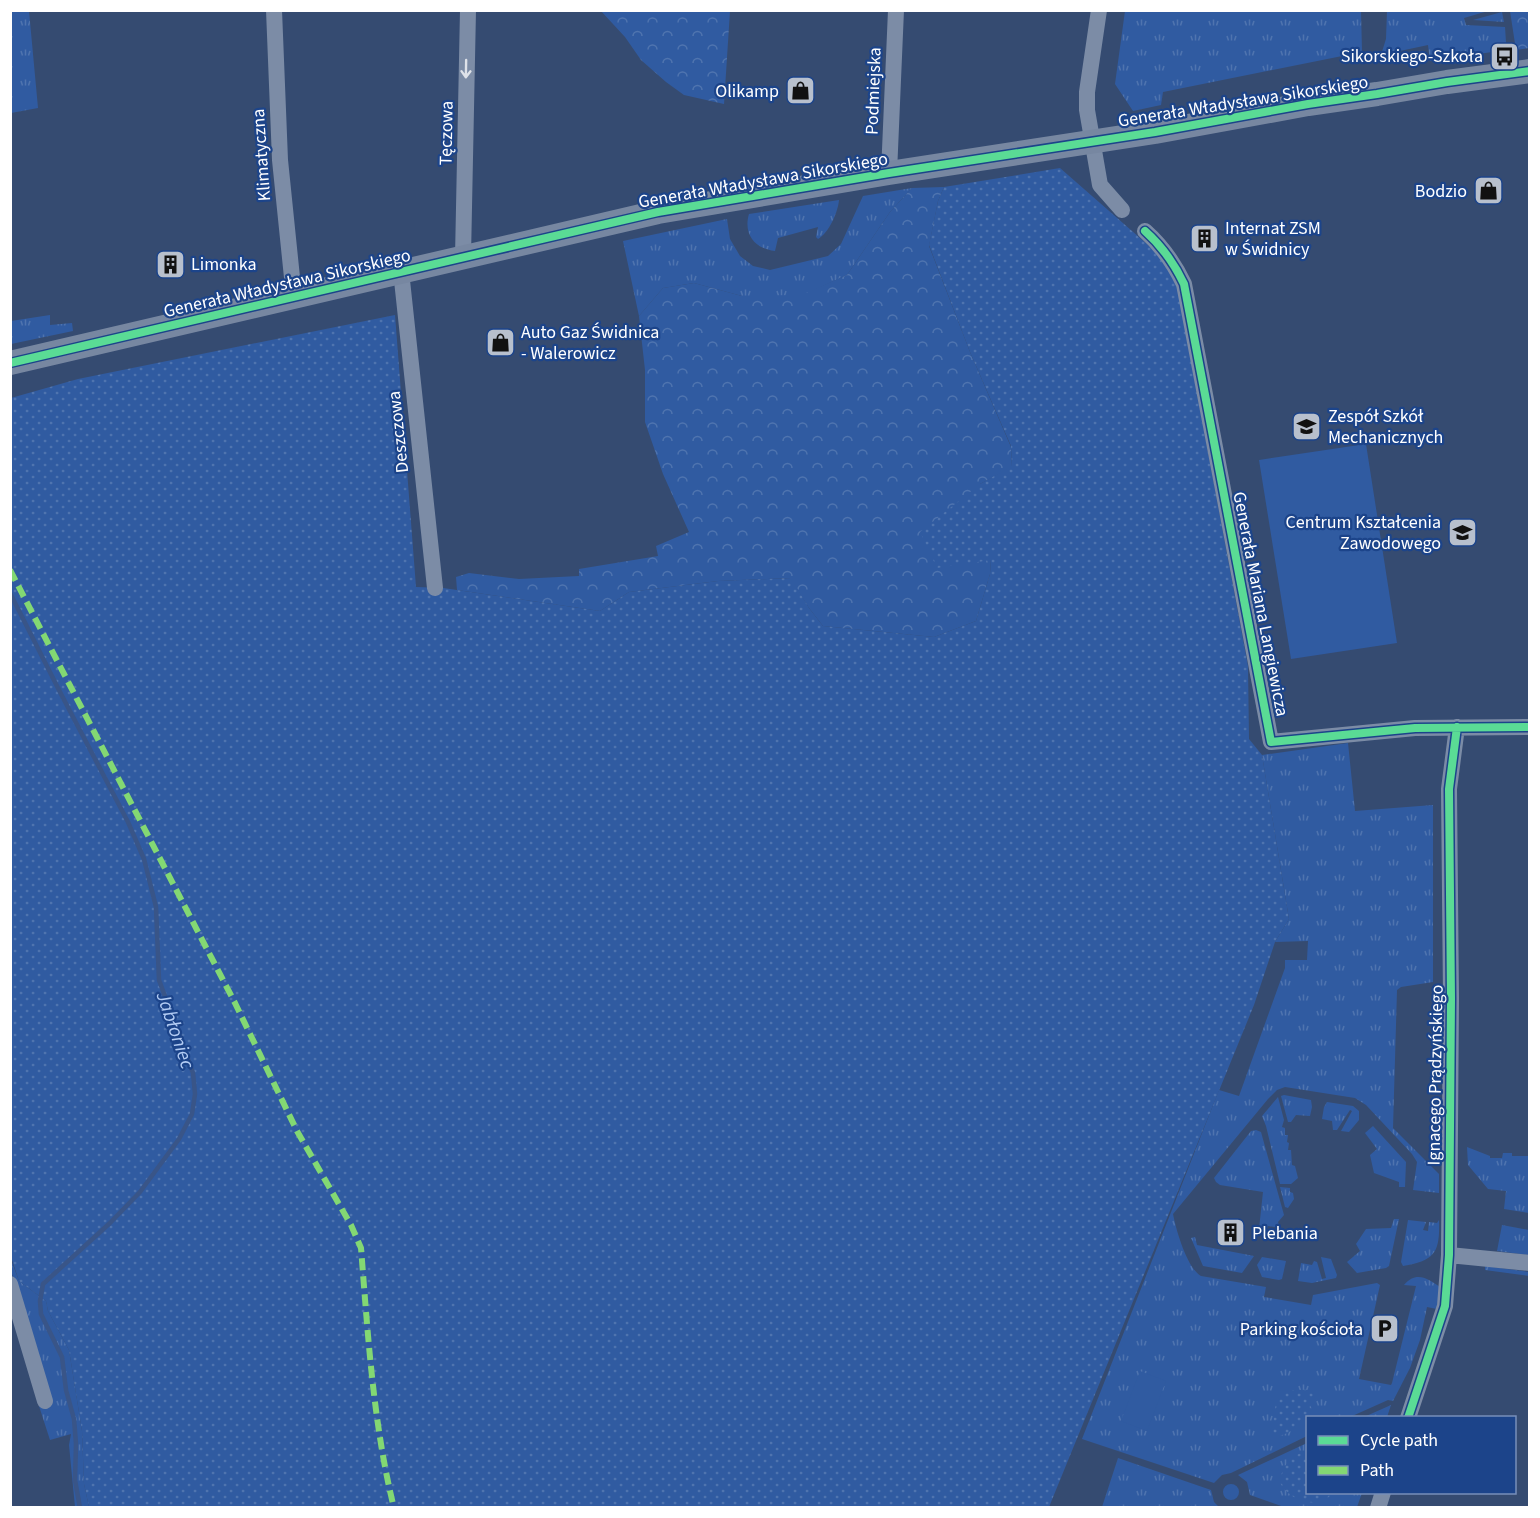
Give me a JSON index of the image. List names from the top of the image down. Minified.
{"streets":{"street":["Podmiejska","Generała Władysława Sikorskiego","Tęczowa","Klimatyczna","Deszczowa","Generała Mariana Langiewicza","Ignacego Prądzyńskiego"]},"crossings":[["Podmiejska","Generała Władysława Sikorskiego"],["Generała Władysława Sikorskiego","Tęczowa"],["Generała Władysława Sikorskiego","Klimatyczna"],["Generała Władysława Sikorskiego","Deszczowa"],["Generała Mariana Langiewicza","Ignacego Prądzyńskiego"]],"one_way":["Tęczowa"],"water":["Jabłoniec"],"places":{"bus stop":["Sikorskiego-Szkoła"],"shop":["Olikamp","Bodzio","Auto Gaz Świdnica - Walerowicz"],"building":["Internat ZSM w Świdnicy","Limonka","Plebania"],"school or university":["Zespół Szkół Mechanicznych","Centrum Kształcenia Zawodowego"],"parking":["Parking kościoła"]},"legend":["Cycle path","Path"]}
